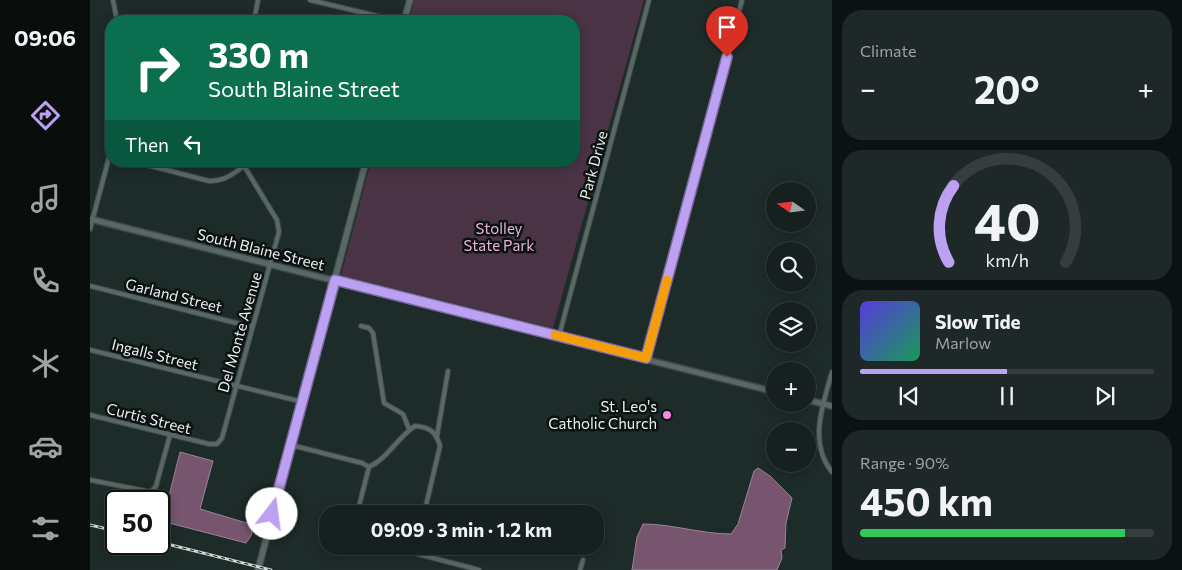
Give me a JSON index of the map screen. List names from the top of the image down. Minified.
{"streets":{"street":["Park Drive","South Blaine Street","Garland Street","Del Monte Avenue","Ingalls Street","Curtis Street"]},"crossings":[["Park Drive","South Blaine Street"],["South Blaine Street","Del Monte Avenue"],["Garland Street","Del Monte Avenue"],["Del Monte Avenue","Ingalls Street"],["Del Monte Avenue","Curtis Street"]],"parks":["Stolley State Park"],"places":["St. Leo's Catholic Church"],"north":"left","page":{"tabs":"09:06","tile":["Climate",["Range · 90%","450 km"]],"turn":["330 m","South Blaine Street"],"heat":["−","20°","+"],"then":"Then","map_buttons":["+","−"],"song":["Slow Tide","Marlow"],"limit":"50","trip":"09:09 · 3 min · 1.2 km","gauge":["40","km/h"]}}
